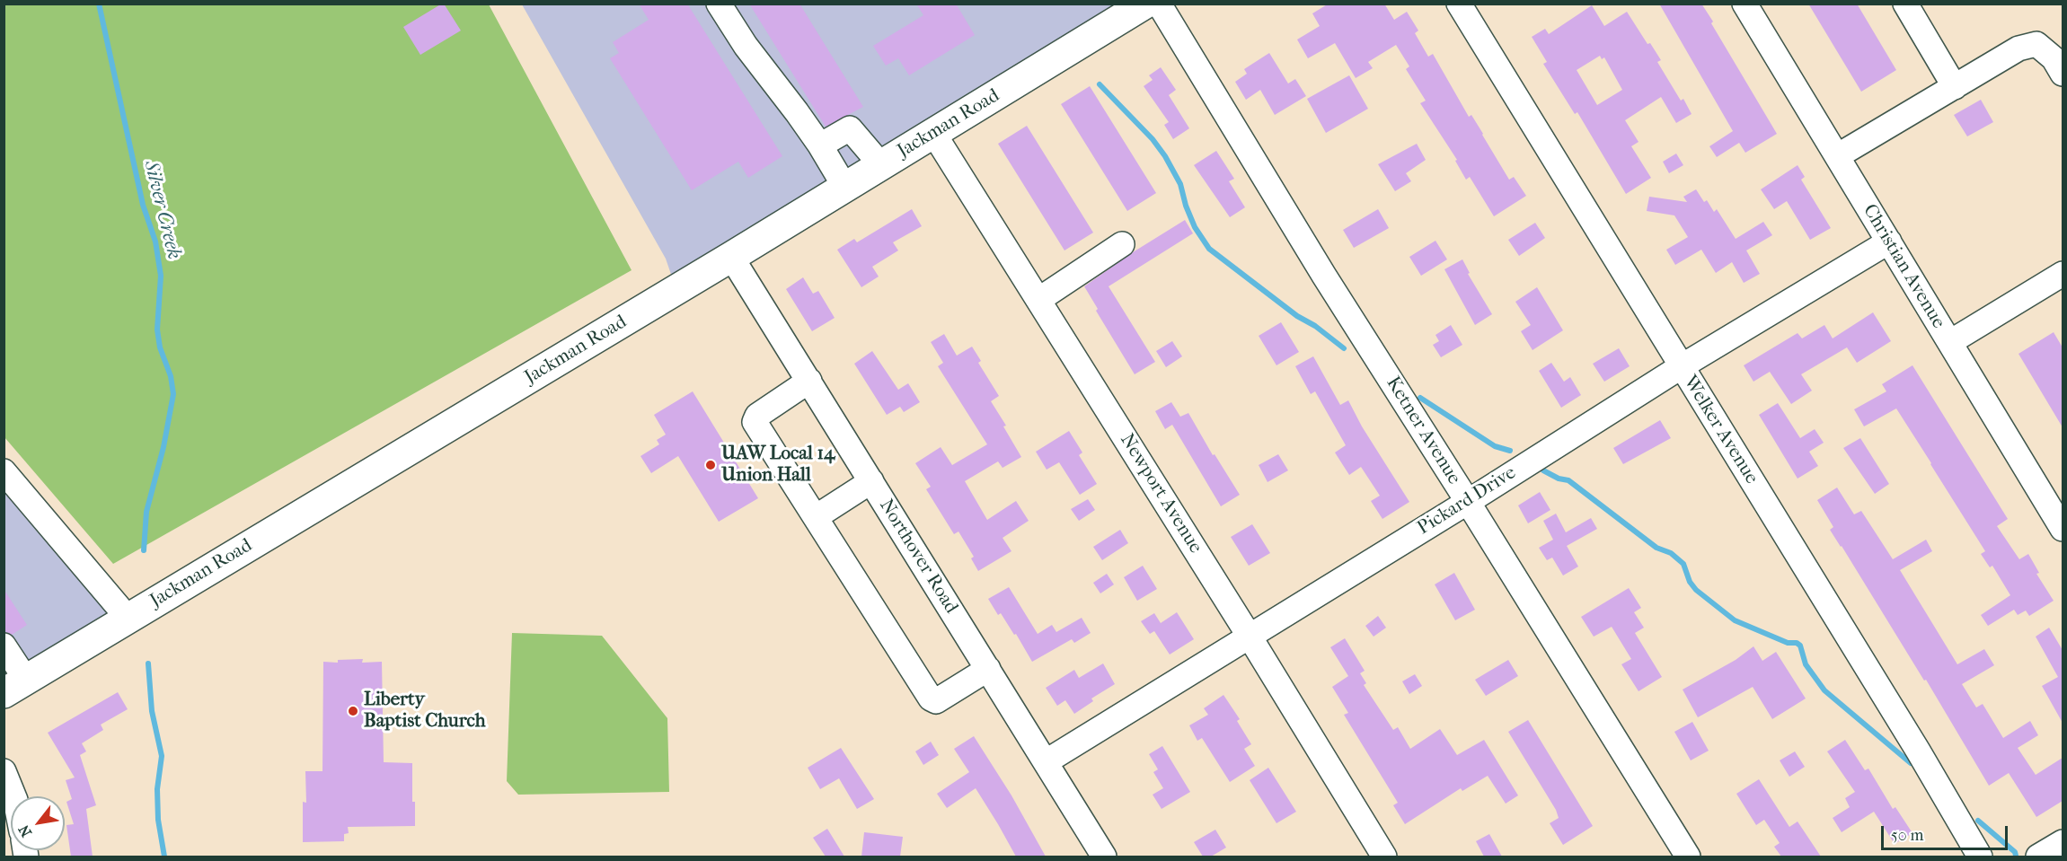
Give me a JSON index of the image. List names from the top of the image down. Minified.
{"streets":{"main road":["Jackman Road"],"street":["Christian Avenue","Welker Avenue","Ketner Avenue","Newport Avenue","Pickard Drive","Northover Road"]},"crossings":[["Jackman Road","Ketner Avenue"],["Jackman Road","Newport Avenue"],["Jackman Road","Northover Road"],["Christian Avenue","Pickard Drive"],["Welker Avenue","Pickard Drive"],["Ketner Avenue","Pickard Drive"],["Newport Avenue","Pickard Drive"],["Pickard Drive","Northover Road"]],"water":["Silver Creek"],"places":["UAW Local 14 Union Hall","Liberty Baptist Church"],"scale_bar":"50 m","north":"bottom left"}
